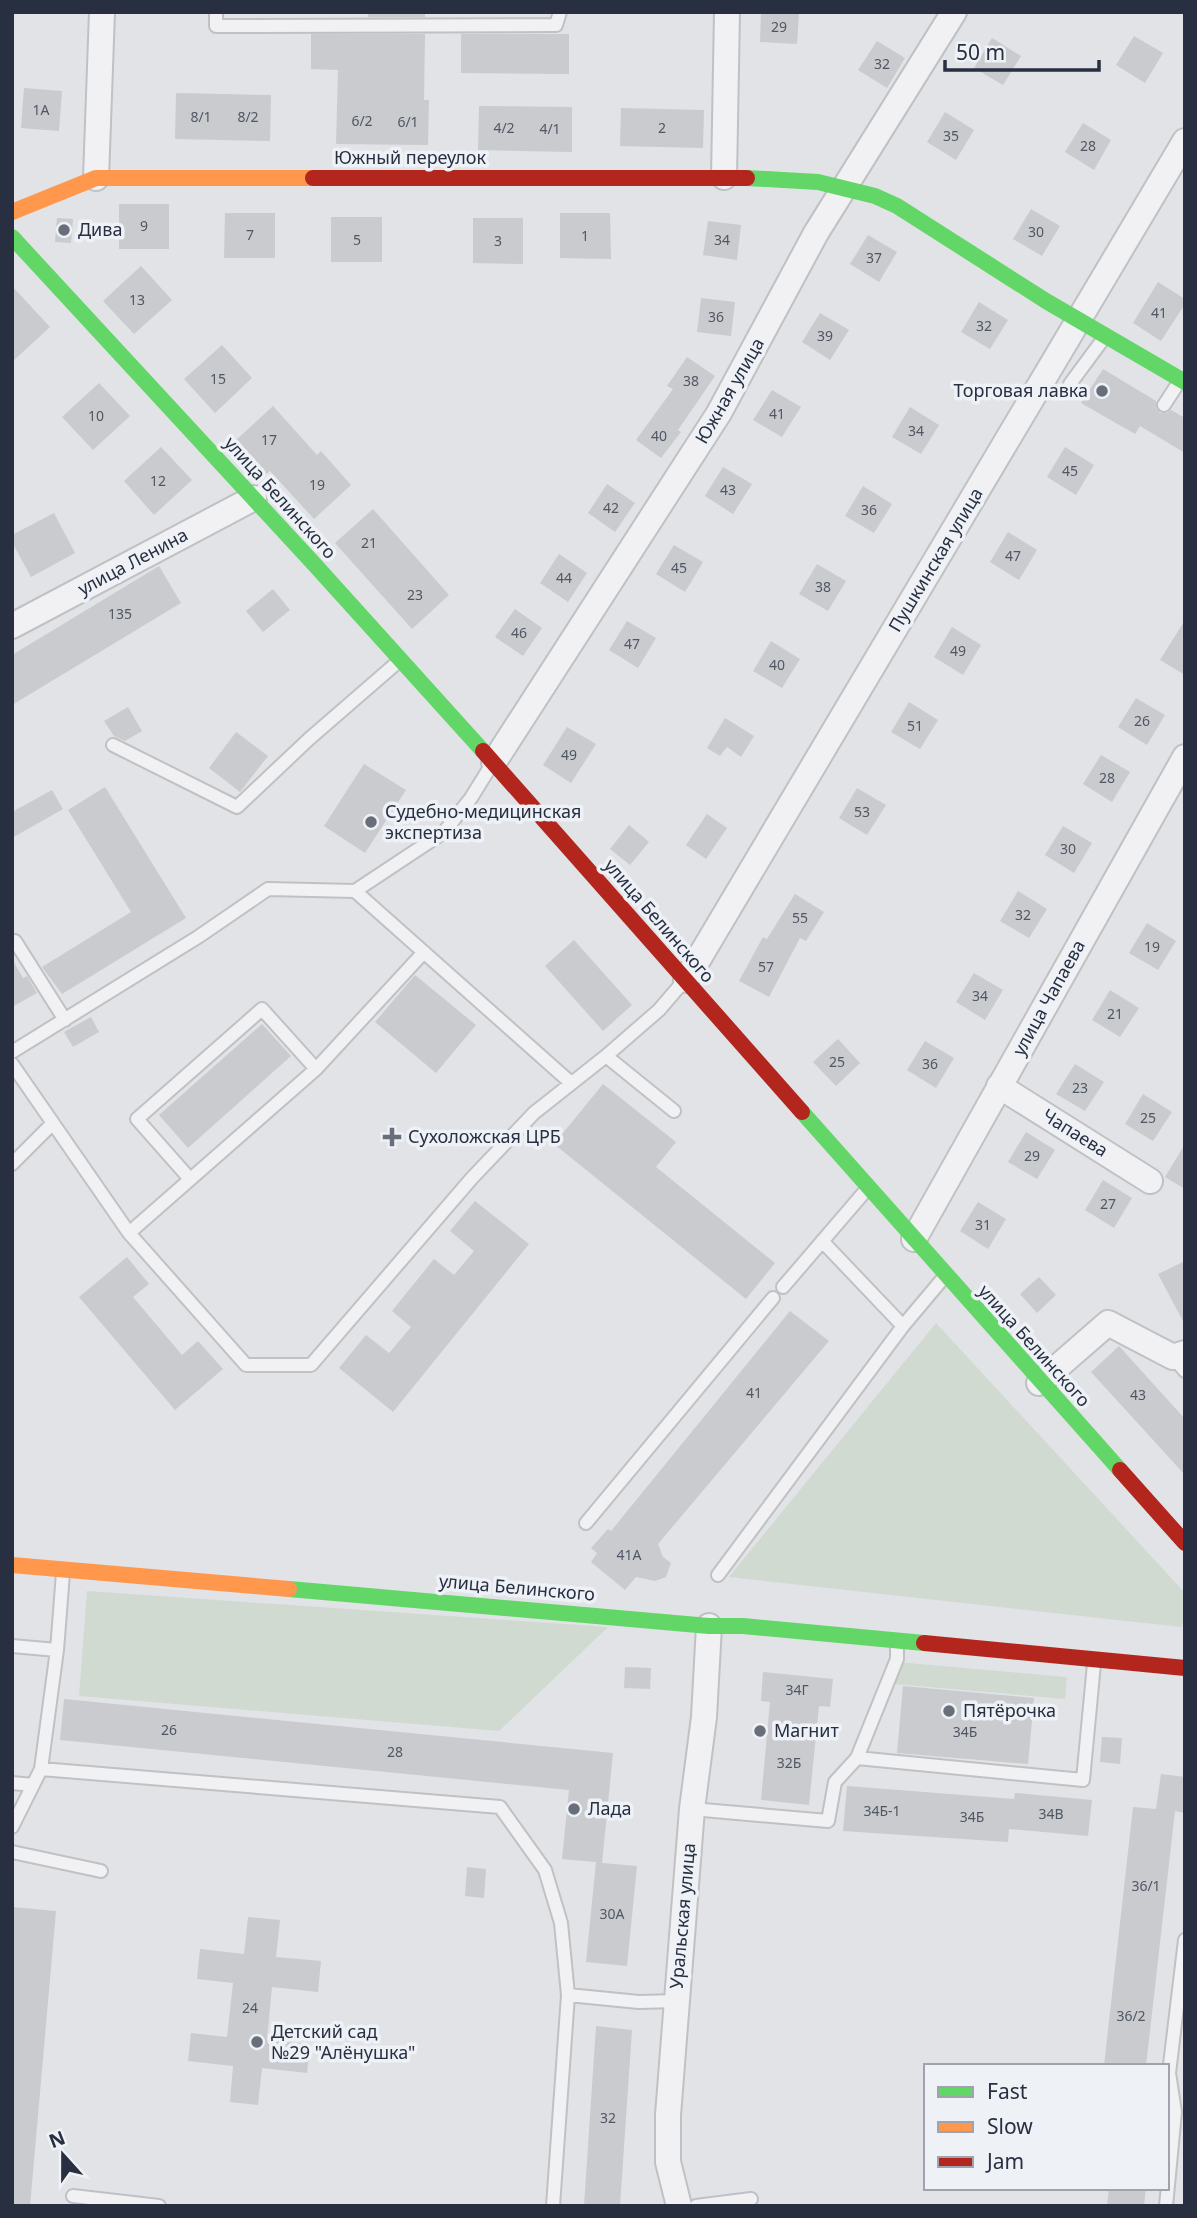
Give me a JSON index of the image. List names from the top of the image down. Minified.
{"streets":{"street":["Южный переулок","Южная улица","улица Белинского","Пушкинская улица","улица Ленина","улица Чапаева","Чапаева","Уральская улица"]},"crossings":[["Южный переулок","Южная улица"],["Южный переулок","Пушкинская улица"],["Южная улица","улица Белинского"],["улица Белинского","Пушкинская улица"],["улица Белинского","улица Ленина"],["улица Белинского","улица Чапаева"],["улица Белинского","Уральская улица"],["улица Чапаева","Чапаева"]],"places":{"other":["Дива","Торговая лавка","Судебно-медицинская экспертиза","Пятёрочка","Магнит","Лада","Детский сад №29 \"Алёнушка\""],"health":["Сухоложская ЦРБ"]},"house_numbers":["29","32","1А","8/1","8/2","6/2","6/1","4/2","2","4/1","35","28","9","30","7","1","5","34","3","37","13","41","36","32","39","15","38","41","10","34","40","17","45","12","19","43","42","36","21","47","45","44","38","23","135","46","47","49","40","26","51","49","28","53","30","32","55","19","57","34","21","25","36","23","25","29","27","31","41","43","41А","34Г","26","34Б","28","32Б","34Б-1","34В","34Б","36/1","30А","24","36/2","32"],"legend":["Fast","Slow","Jam"],"scale_bar":"50 m","north":"top"}
